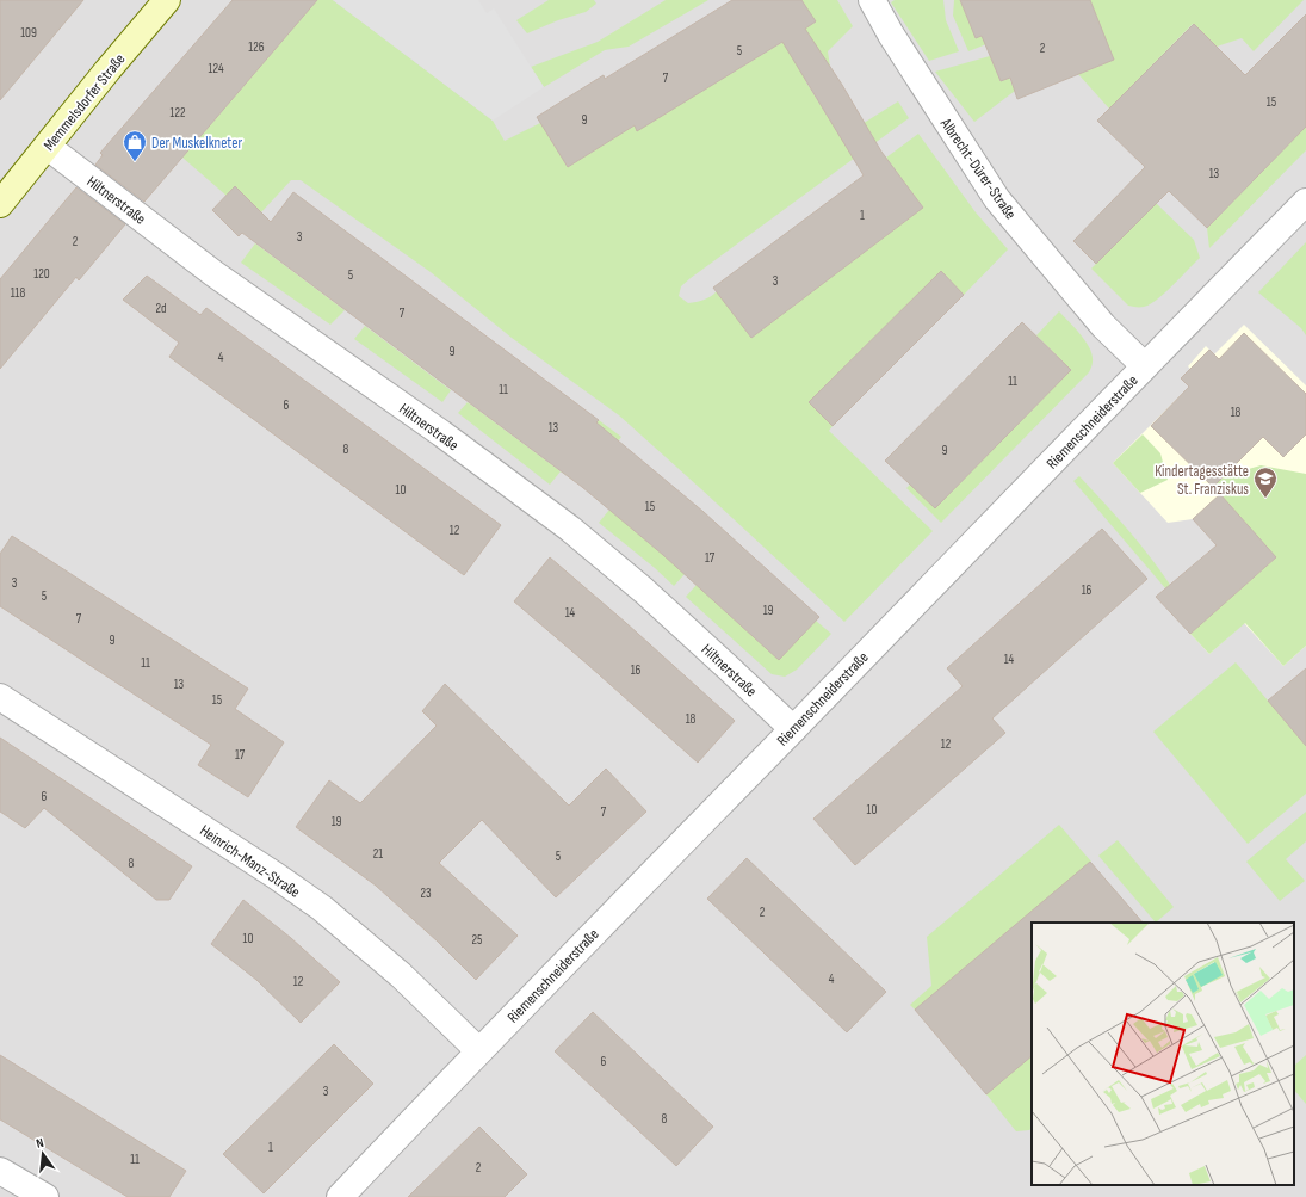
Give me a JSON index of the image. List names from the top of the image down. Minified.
{"streets":{"main road":["Memmelsdorfer Straße"],"street":["Albrecht-Dürer-Straße","Hiltnerstraße","Riemenschneiderstraße","Heinrich-Manz-Straße"]},"crossings":[["Memmelsdorfer Straße","Hiltnerstraße"],["Albrecht-Dürer-Straße","Riemenschneiderstraße"],["Hiltnerstraße","Riemenschneiderstraße"],["Riemenschneiderstraße","Heinrich-Manz-Straße"]],"places":{"shop":["Der Muskelkneter"],"school or university":["Kindertagesstätte St. Franziskus"]},"house_numbers":["109","126","2","5","124","7","15","122","9","13","1","3","2","120","5","3","118","2d","7","9","4","11","11","6","18","13","8","9","10","15","12","17","3","16","5","19","14","7","9","14","11","16","13","15","18","12","17","6","10","7","19","21","5","8","23","2","10","25","4","12","6","3","8","1","11","2"],"north":"top"}
